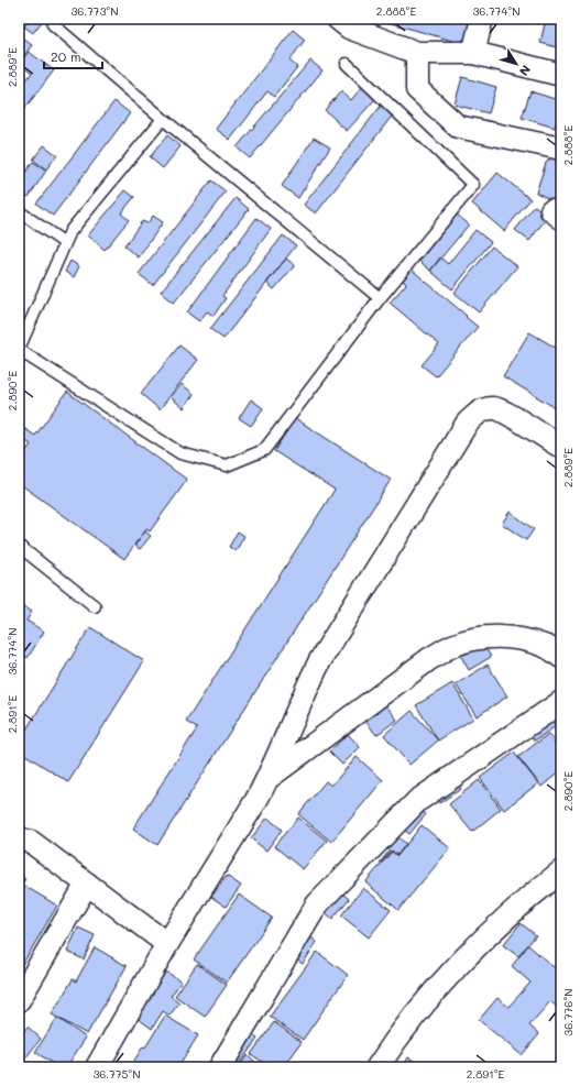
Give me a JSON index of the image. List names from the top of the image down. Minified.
{"scale_bar":"20 m","north":"bottom right","coordinates":["36.773°N","2.888°E","36.774°N","2.889°E","2.890°E","2.891°E","36.776°N","36.775°N"]}
